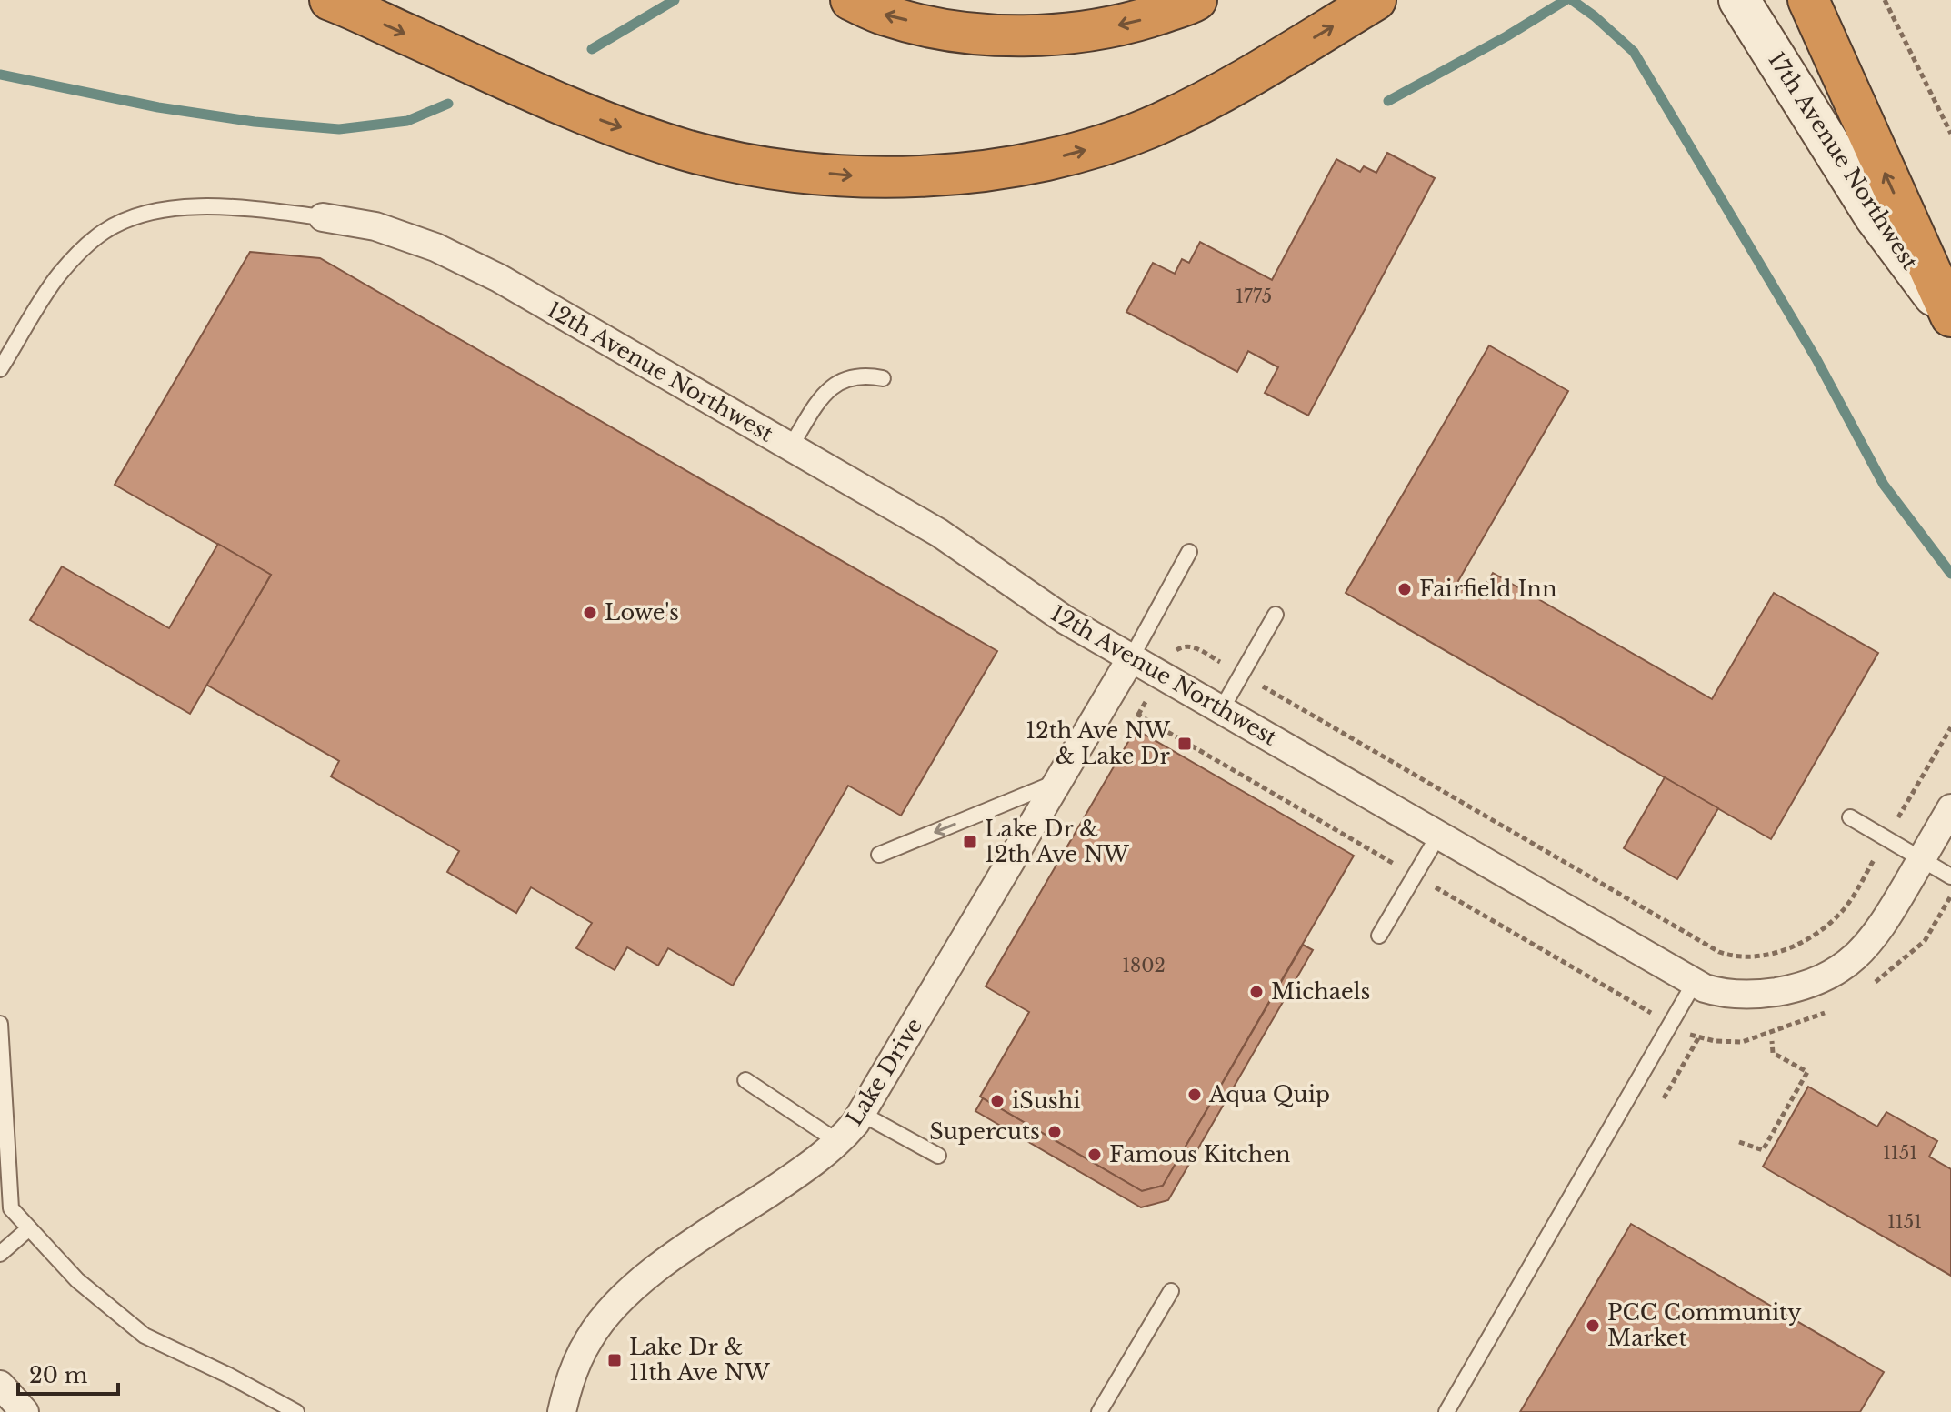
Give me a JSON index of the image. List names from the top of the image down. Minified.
{"streets":{"main road":["17th Avenue Northwest"],"street":["12th Avenue Northwest","Lake Drive"]},"crossings":[["12th Avenue Northwest","Lake Drive"]],"places":{"other":["Fairfield Inn","Lowe's","Michaels","Aqua Quip","iSushi","Supercuts","Famous Kitchen","PCC Community Market"],"transit":["12th Ave NW & Lake Dr","Lake Dr & 12th Ave NW","Lake Dr & 11th Ave NW"]},"house_numbers":["1775","1802","1151","1151"],"scale_bar":"20 m"}
